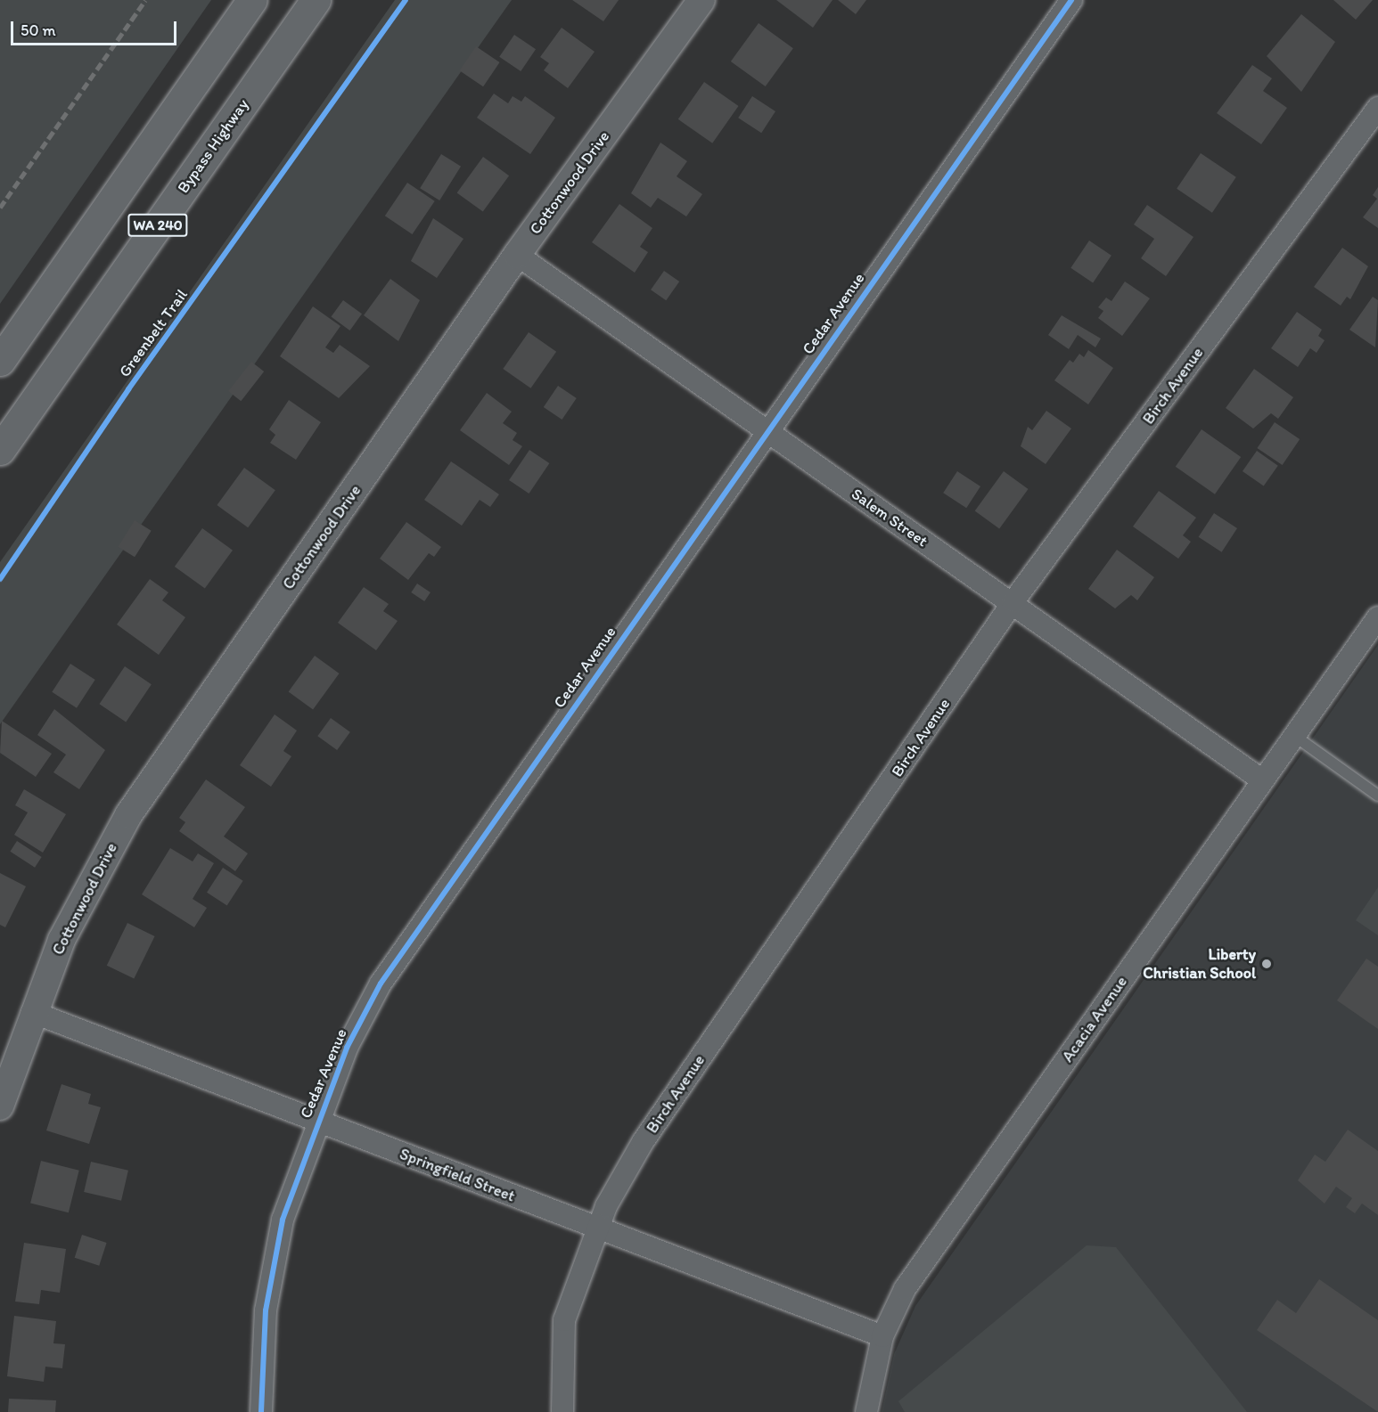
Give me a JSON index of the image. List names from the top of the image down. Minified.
{"streets":{"highway":["Bypass Highway","WA 240"],"street":["Cottonwood Drive","Cedar Avenue","Birch Avenue","Salem Street","Acacia Avenue","Springfield Street"],"cycle path":["Greenbelt Trail"]},"crossings":[["Cottonwood Drive","Salem Street"],["Cottonwood Drive","Springfield Street"],["Cedar Avenue","Salem Street"],["Cedar Avenue","Springfield Street"],["Birch Avenue","Salem Street"],["Birch Avenue","Springfield Street"],["Salem Street","Acacia Avenue"],["Acacia Avenue","Springfield Street"]],"places":["Liberty Christian School"],"scale_bar":"50 m"}
